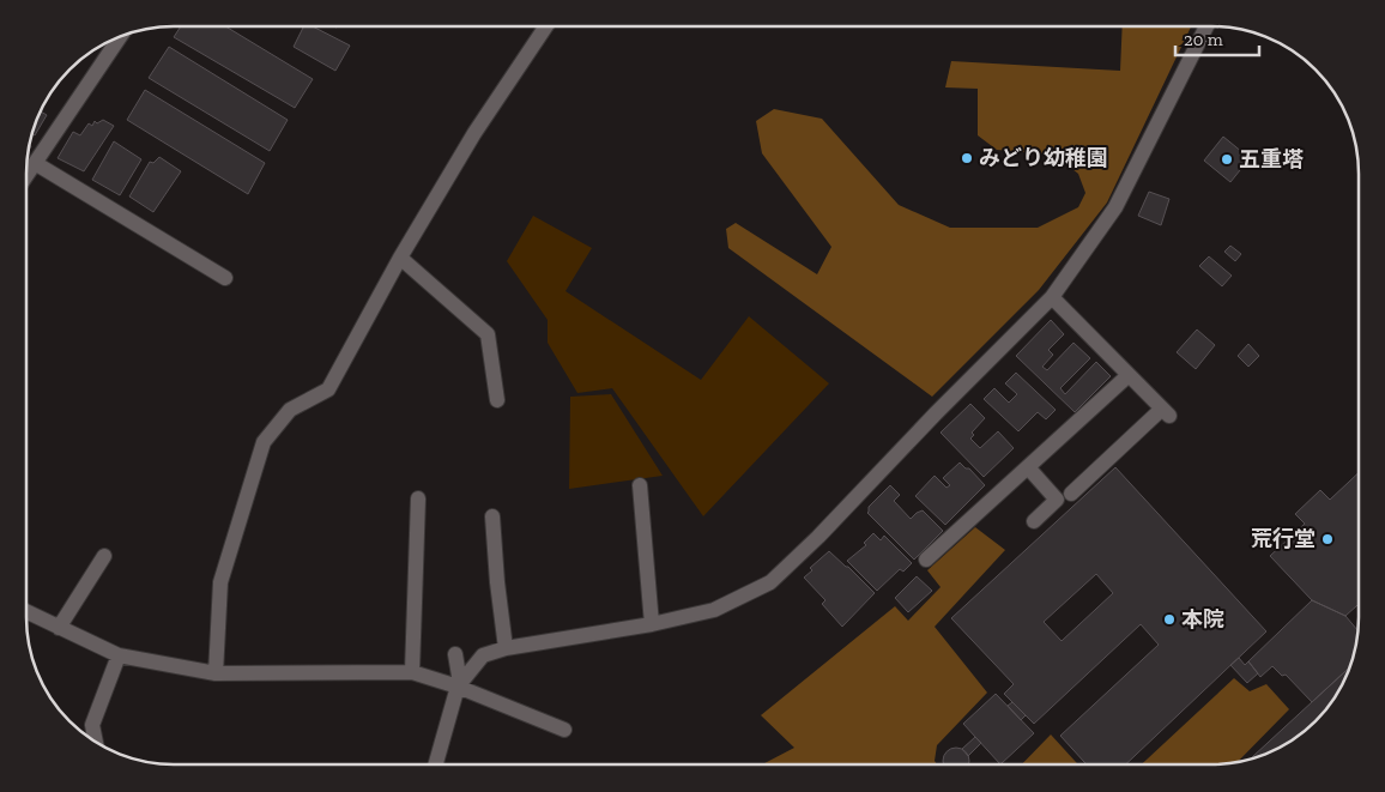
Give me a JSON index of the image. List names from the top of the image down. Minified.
{"places":["みどり幼稚園","五重塔","荒行堂","本院"],"scale_bar":"20 m"}
